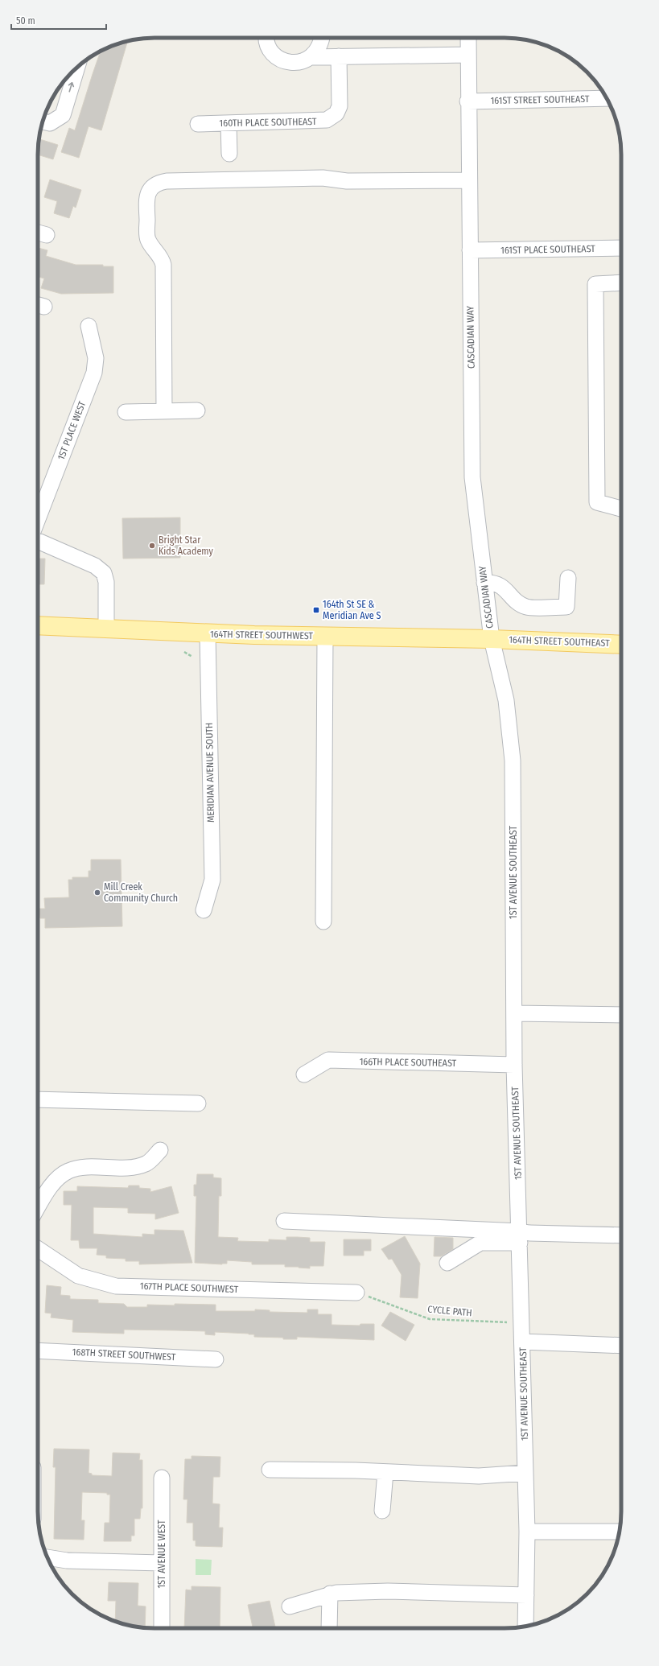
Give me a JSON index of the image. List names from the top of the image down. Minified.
{"streets":{"main road":["164TH STREET SOUTHWEST","164TH STREET SOUTHEAST"],"street":["161ST STREET SOUTHEAST","160TH PLACE SOUTHEAST","161ST PLACE SOUTHEAST","CASCADIAN WAY","1ST PLACE WEST","MERIDIAN AVENUE SOUTH","1ST AVENUE SOUTHEAST","166TH PLACE SOUTHEAST","167TH PLACE SOUTHWEST","168TH STREET SOUTHWEST","1ST AVENUE WEST"],"path":["CYCLE PATH"]},"crossings":[["161ST STREET SOUTHEAST","CASCADIAN WAY"],["161ST PLACE SOUTHEAST","CASCADIAN WAY"],["CASCADIAN WAY","164TH STREET SOUTHWEST"],["CASCADIAN WAY","164TH STREET SOUTHEAST"],["CASCADIAN WAY","1ST AVENUE SOUTHEAST"],["164TH STREET SOUTHWEST","164TH STREET SOUTHEAST"],["164TH STREET SOUTHWEST","MERIDIAN AVENUE SOUTH"],["164TH STREET SOUTHWEST","1ST AVENUE SOUTHEAST"],["164TH STREET SOUTHEAST","1ST AVENUE SOUTHEAST"],["1ST AVENUE SOUTHEAST","166TH PLACE SOUTHEAST"],["167TH PLACE SOUTHWEST","CYCLE PATH"]],"places":{"other":["Bright Star Kids Academy","Mill Creek Community Church"],"transit":["164th St SE & Meridian Ave S"]},"scale_bar":"50 m"}
